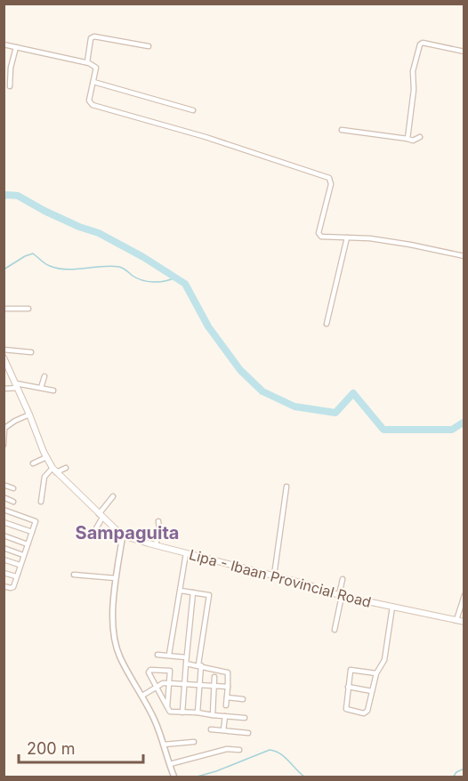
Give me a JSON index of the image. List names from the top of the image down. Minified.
{"streets":{"main road":["Lipa - Ibaan Provincial Road"]},"districts":["Sampaguita"],"scale_bar":"200 m"}
